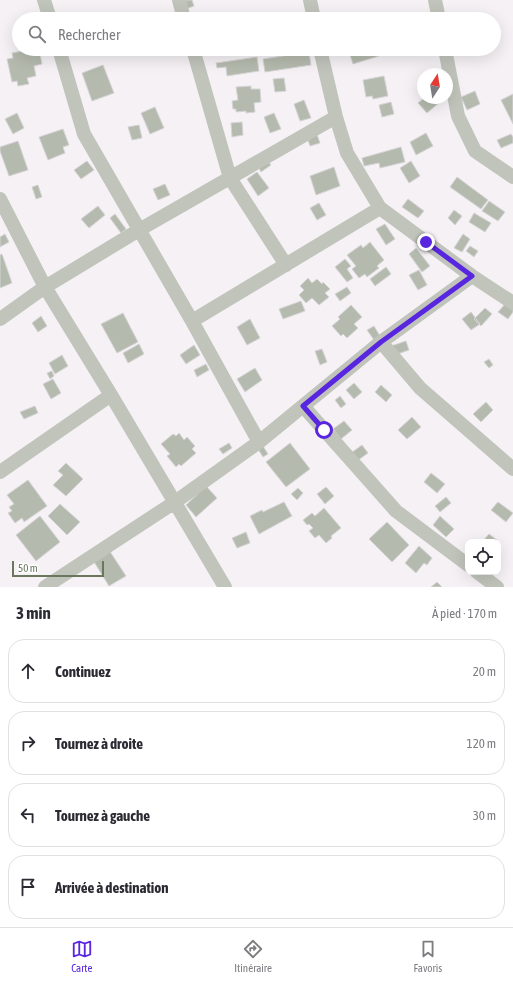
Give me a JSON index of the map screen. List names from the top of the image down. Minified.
{"scale_bar":"50 m","north":"top","page":{"search":"Rechercher","scale":"50 m","heading":["3 min","À pied · 170 m"],"list":[["Continuez","20 m"],["Tournez à droite","120 m"],["Tournez à gauche","30 m"],"Arrivée à destination"],"nav":["Carte","Itinéraire","Favoris"]}}
